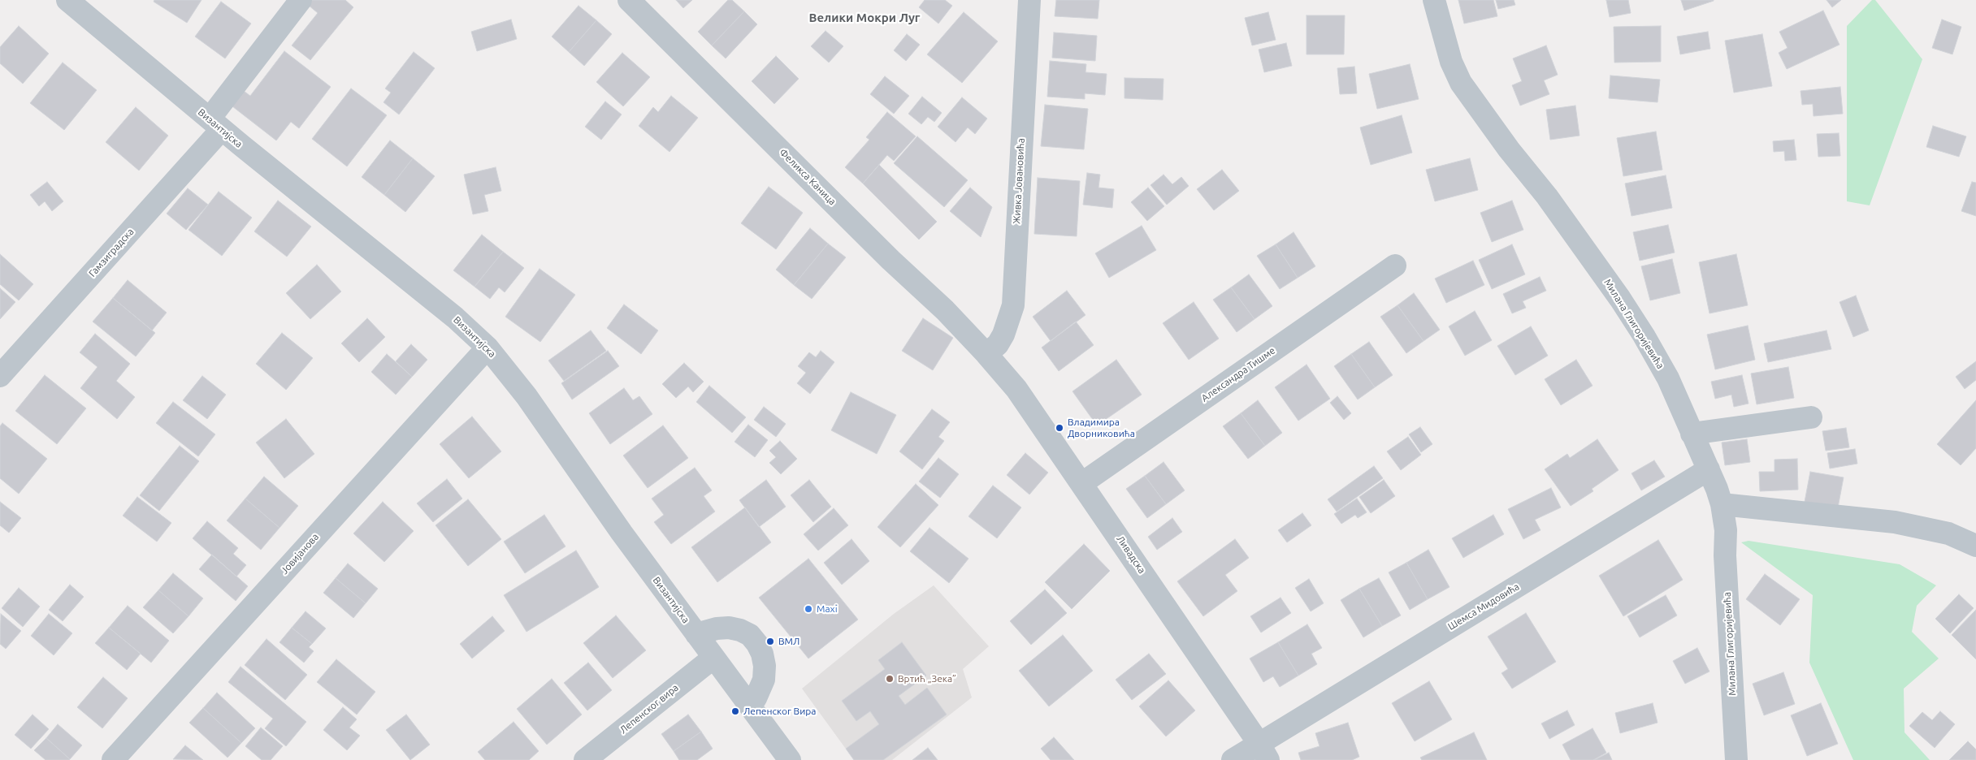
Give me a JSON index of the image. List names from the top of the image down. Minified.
{"streets":{"street":["Византијска","Феликса Каница","Живка Јовановића","Гамзиградска","Милана Глигоријевића","Александра Тишме","Јовијанова","Ливадска","Шемса Мидовића","Лепенског вира"]},"crossings":[["Византијска","Гамзиградска"],["Византијска","Јовијанова"],["Византијска","Лепенског вира"],["Феликса Каница","Живка Јовановића"],["Феликса Каница","Ливадска"],["Живка Јовановића","Ливадска"],["Милана Глигоријевића","Шемса Мидовића"],["Александра Тишме","Ливадска"],["Ливадска","Шемса Мидовића"]],"districts":["Велики Мокри Луг"],"places":["Владимира Дворниковића","Maxi","ВМЛ","Вртић „Зека”","Лепенског Вира"]}
